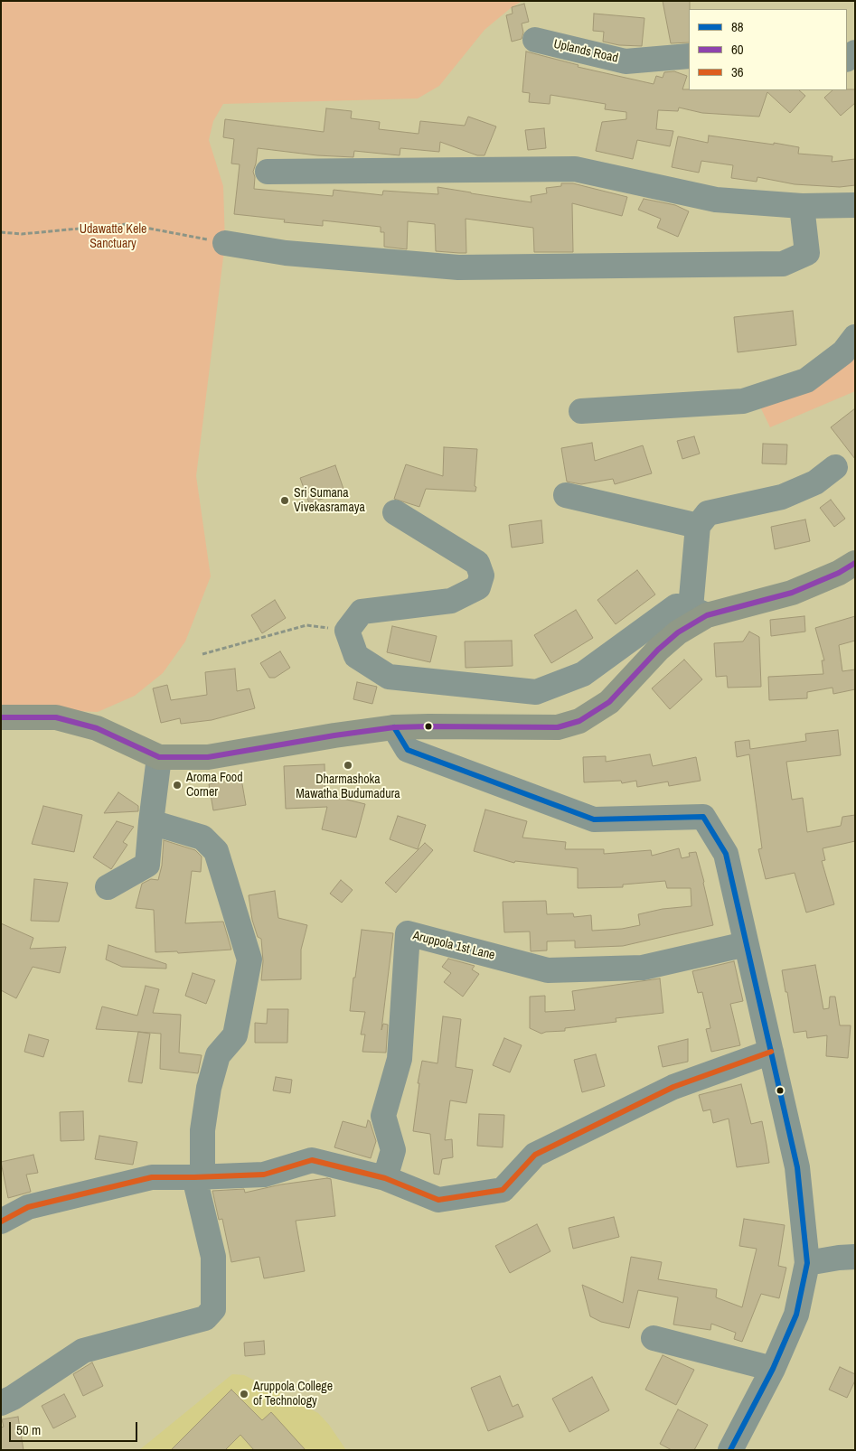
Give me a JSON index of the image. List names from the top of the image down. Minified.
{"streets":{"street":["Uplands Road","Aruppola 1st Lane"]},"parks":["Udawatte Kele Sanctuary"],"places":["Sri Sumana Vivekasramaya","Dharmashoka Mawatha Budumadura","Aroma Food Corner","Aruppola College of Technology"],"lines":["transit line 60","transit line 88","transit line 36"],"legend":["88","60","36"],"scale_bar":"50 m"}
